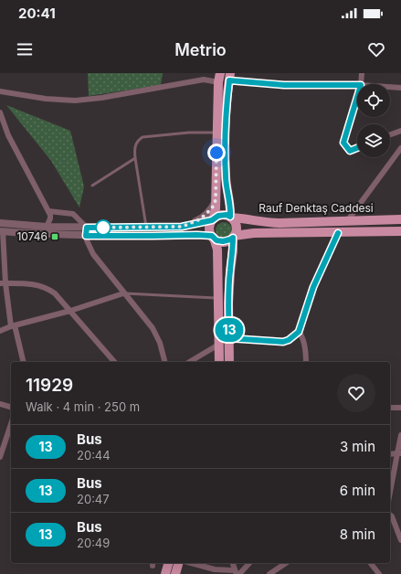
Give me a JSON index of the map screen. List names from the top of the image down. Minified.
{"streets":{"main road":["Rauf Denktaş Caddesi"]},"places":{"transit":["10746"]},"lines":["bus line 13"],"page":{"status":"20:41","header":"Metrio","on_map":"13","heading":["11929","Walk · 4 min · 250 m"],"list":[{"mark":"13","name":"Bus","note":"20:44","value":"3 min"},{"mark":"13","name":"Bus","note":"20:47","value":"6 min"},{"mark":"13","name":"Bus","note":"20:49","value":"8 min"}]}}
